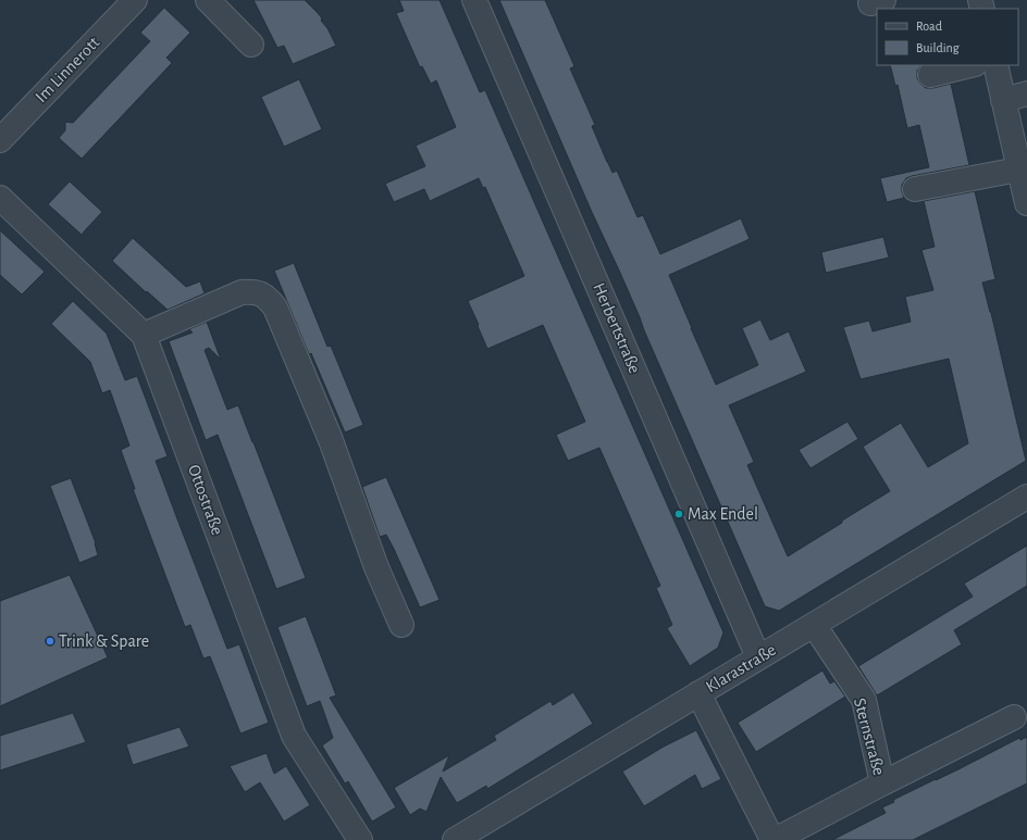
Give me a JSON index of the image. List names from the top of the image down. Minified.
{"streets":{"street":["Im Linnerott","Herbertstraße","Ottostraße","Klarastraße","Sternstraße"]},"crossings":[["Herbertstraße","Klarastraße"],["Klarastraße","Sternstraße"]],"places":["Max Endel","Trink & Spare"],"legend":["Road","Building"]}
